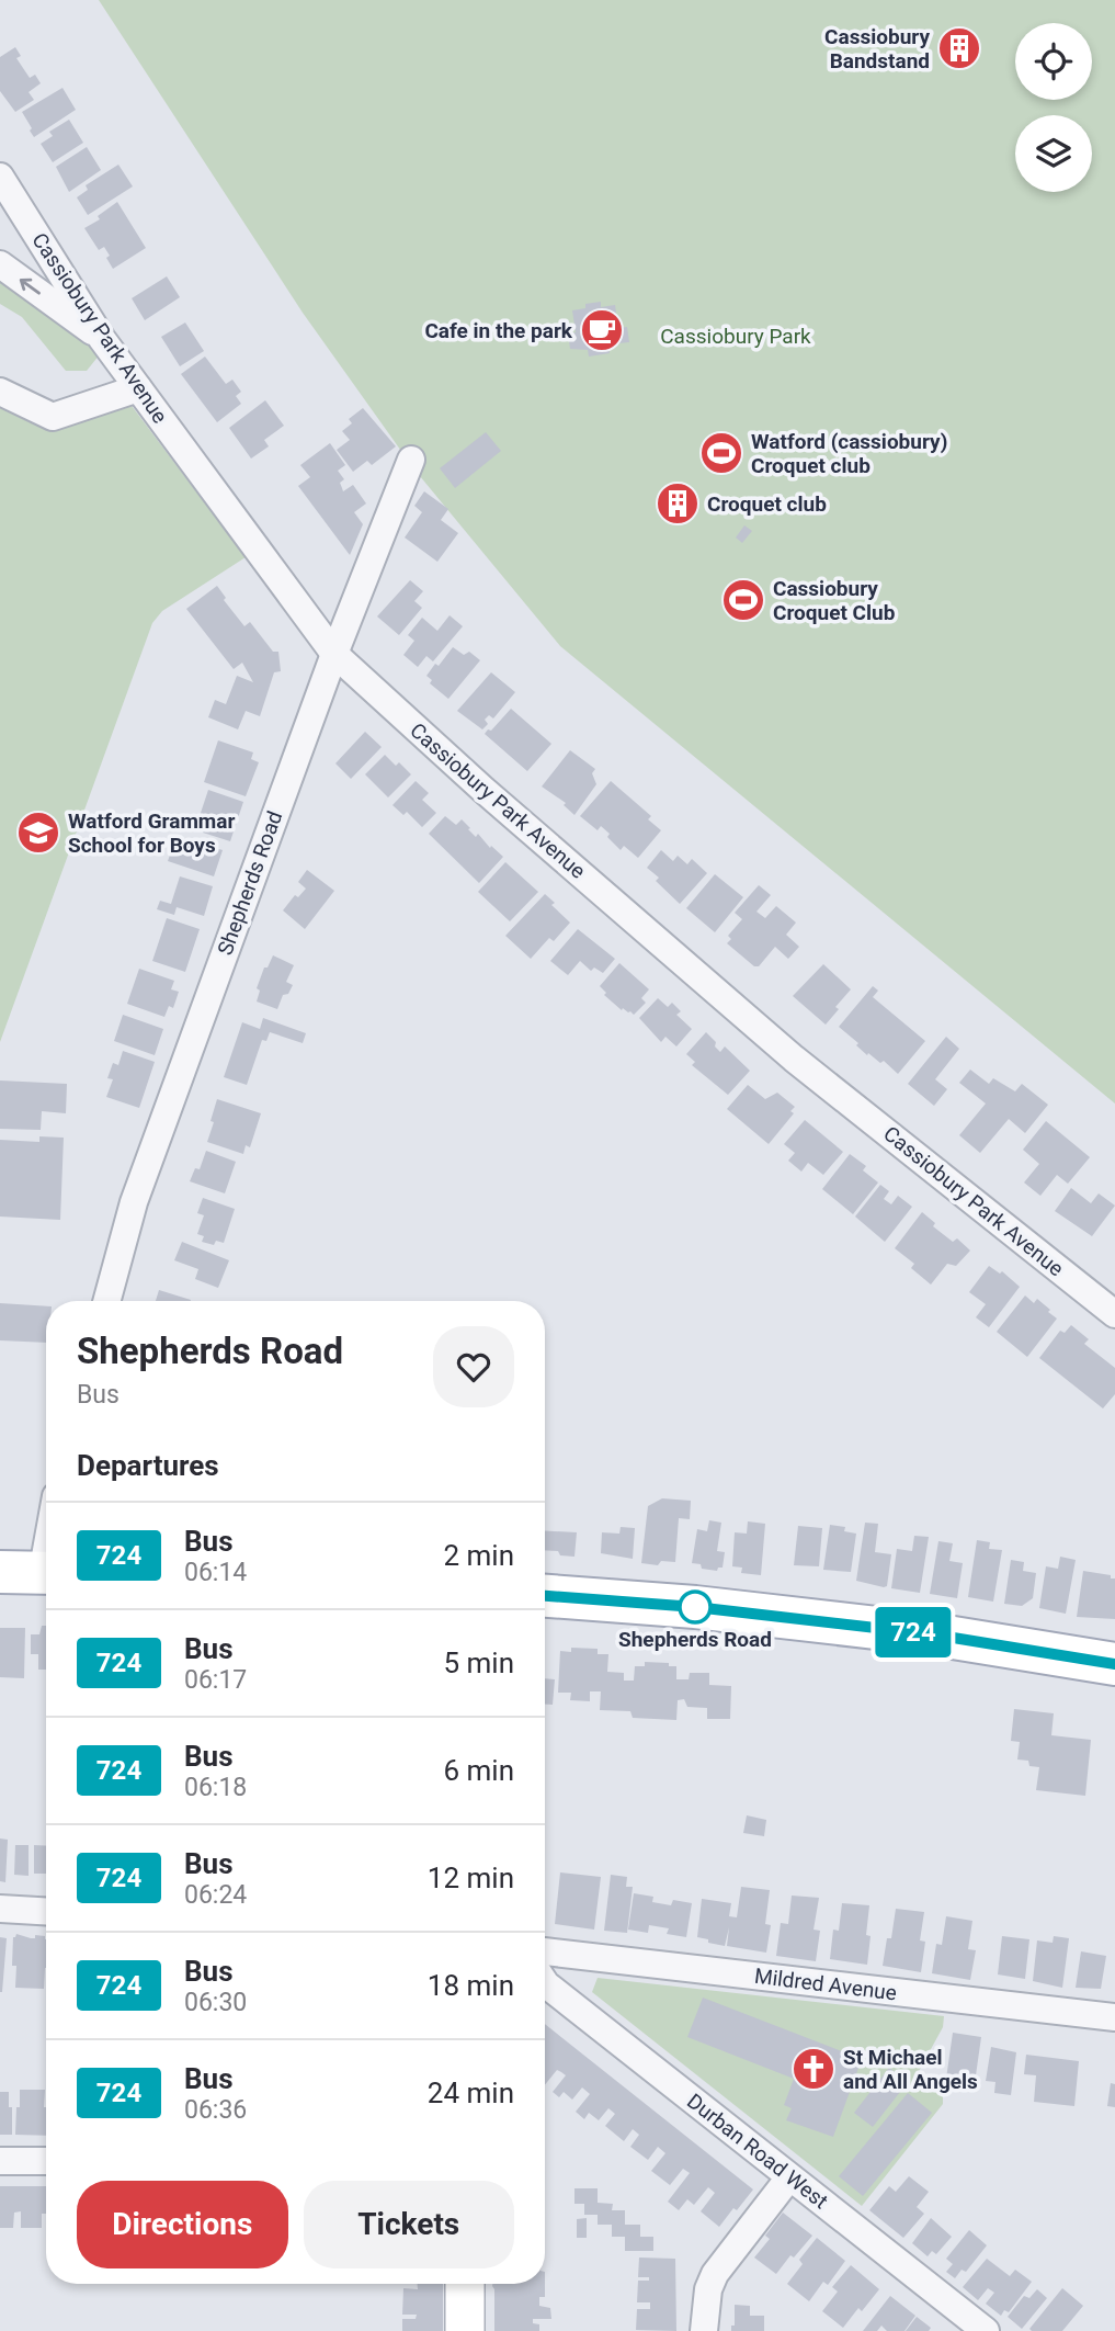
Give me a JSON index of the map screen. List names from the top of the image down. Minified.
{"streets":{"street":["Cassiobury Park Avenue","Shepherds Road","Mildred Avenue","Durban Road West"]},"crossings":[["Cassiobury Park Avenue","Shepherds Road"]],"parks":["Cassiobury Park"],"places":{"building":["Cassiobury Bandstand","Croquet club"],"cafe":["Cafe in the park"],"sports":["Watford (cassiobury) Croquet club","Cassiobury Croquet Club"],"school or university":["Watford Grammar School for Boys"],"other":["Shepherds Road"],"church":["St Michael and All Angels"]},"lines":["bus line 724"],"page":{"on_map":"724","heading":[["Shepherds Road","Bus"],"Departures"],"list":[{"mark":"724","name":"Bus","note":"06:14","value":"2 min"},{"mark":"724","name":"Bus","note":"06:17","value":"5 min"},{"mark":"724","name":"Bus","note":"06:18","value":"6 min"},{"mark":"724","name":"Bus","note":"06:24","value":"12 min"},{"mark":"724","name":"Bus","note":"06:30","value":"18 min"},{"mark":"724","name":"Bus","note":"06:36","value":"24 min"}],"buttons":["Directions","Tickets"]}}
